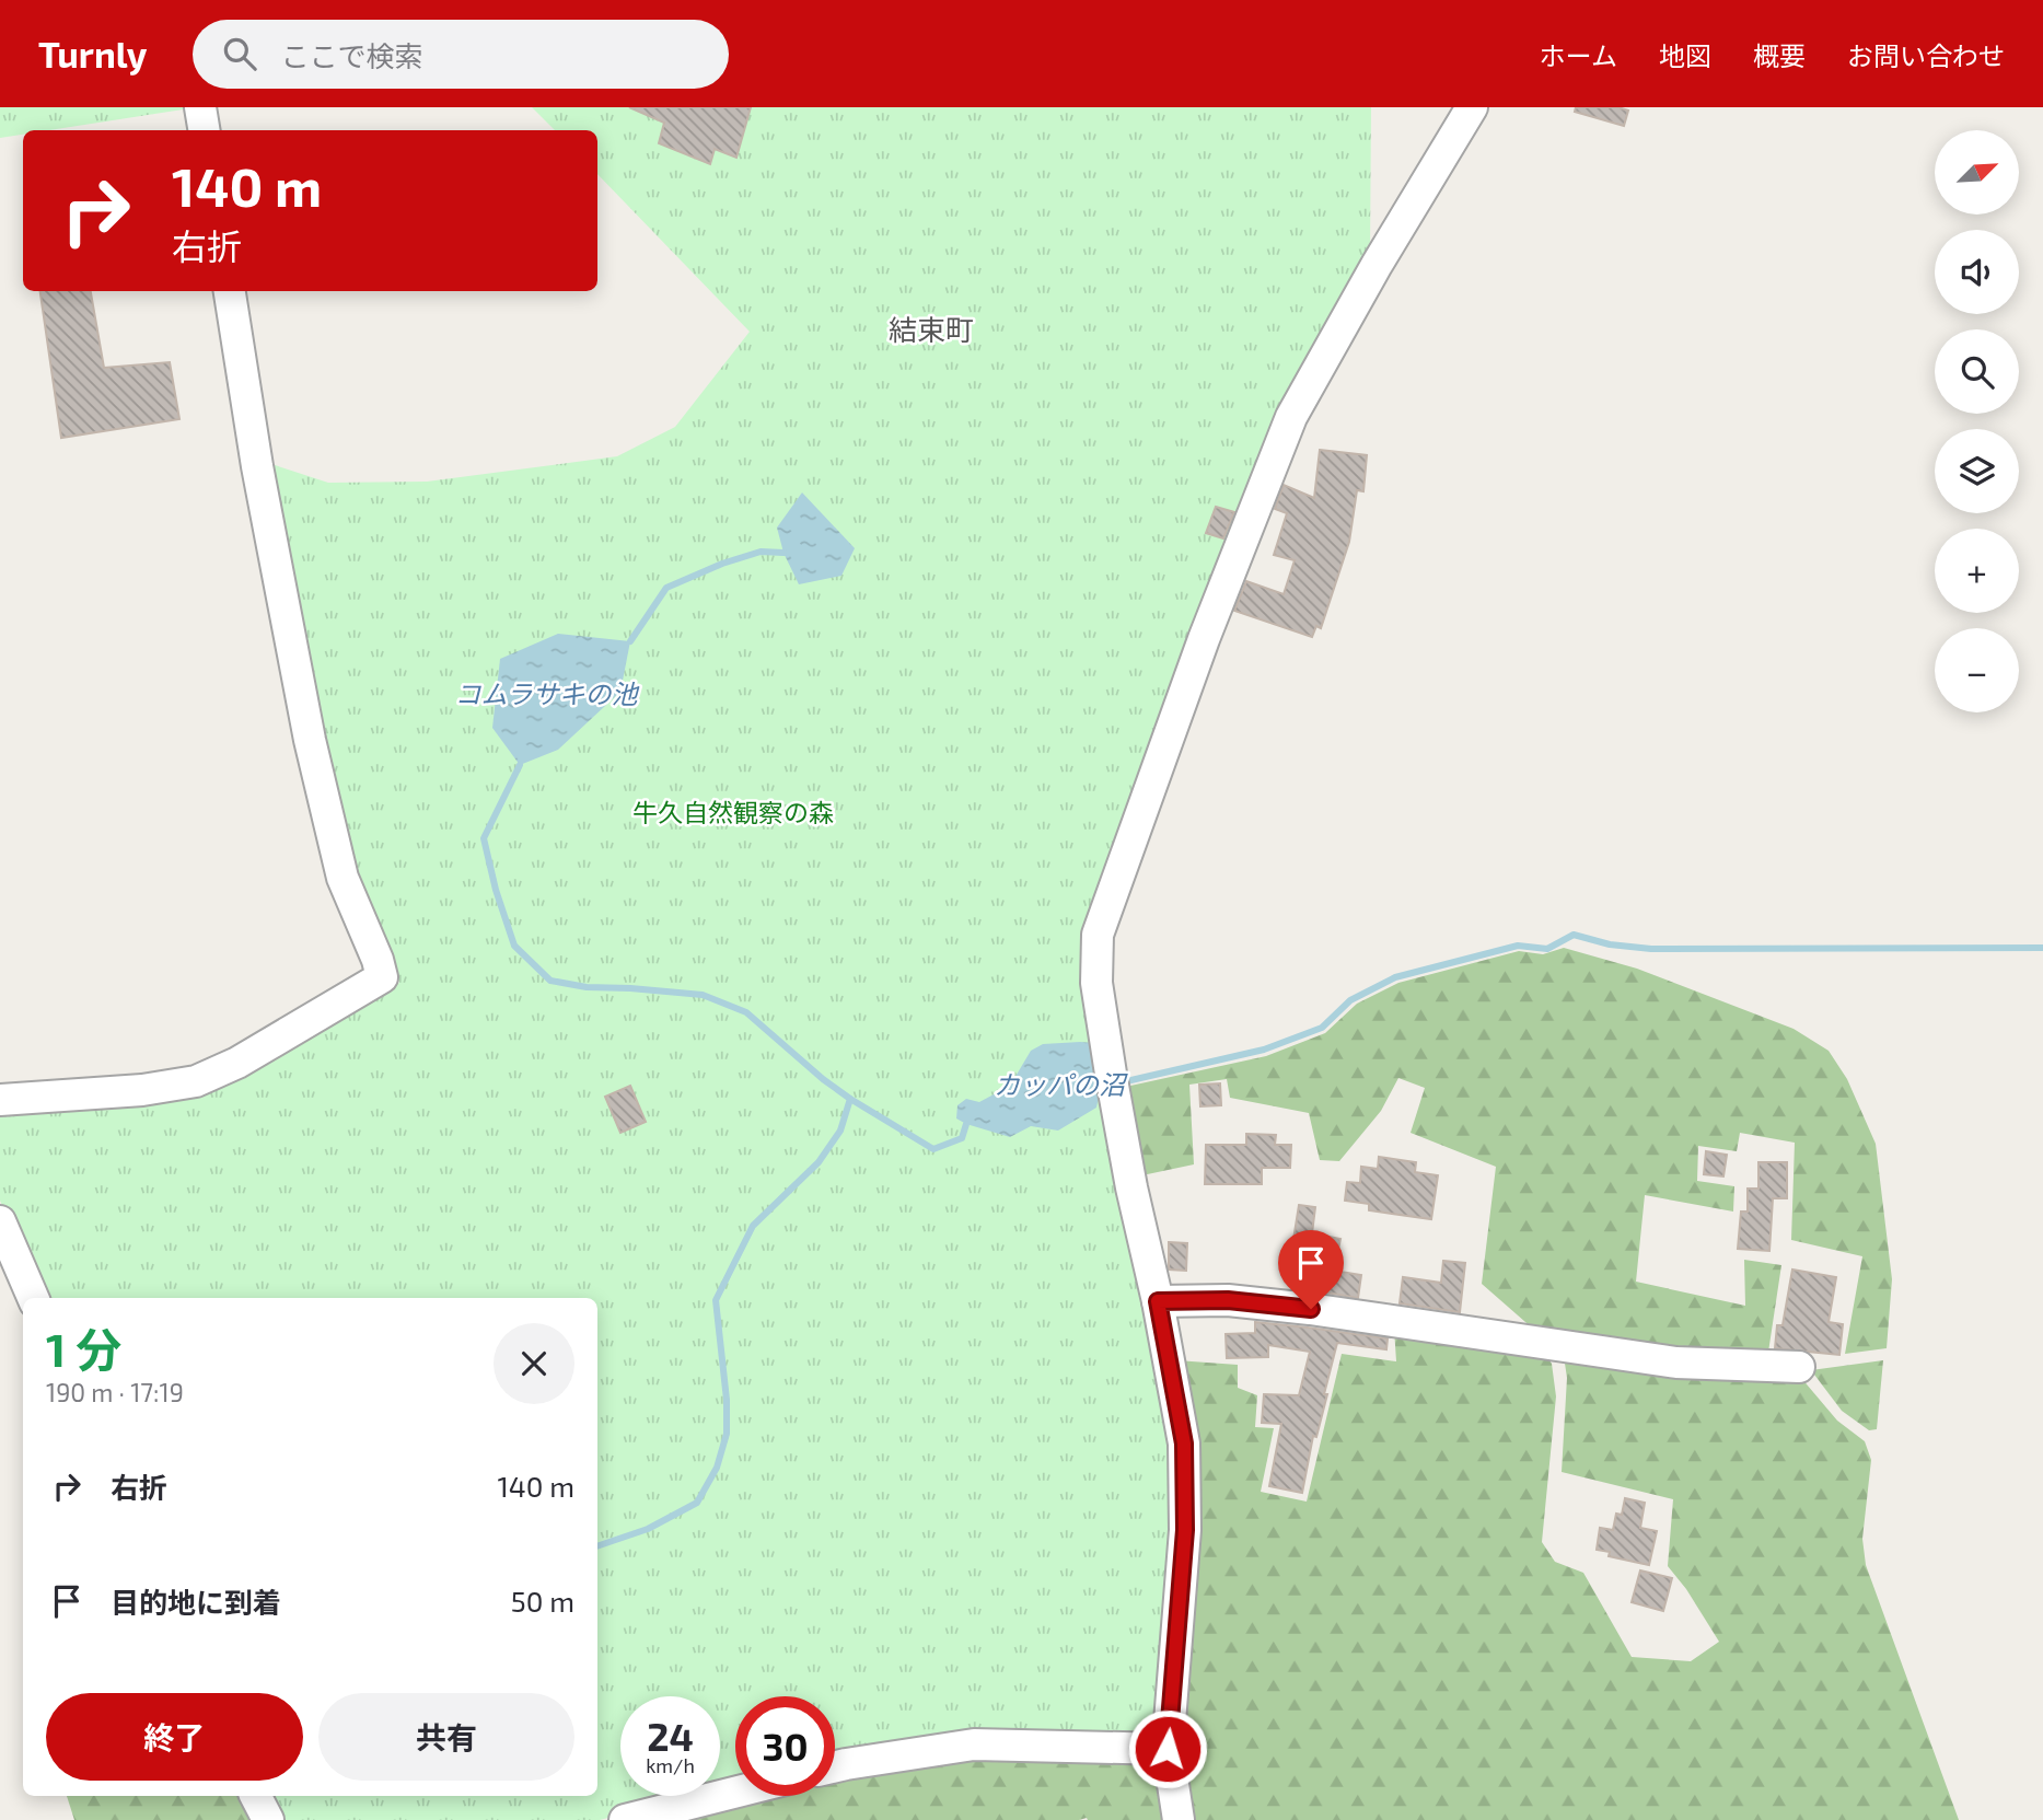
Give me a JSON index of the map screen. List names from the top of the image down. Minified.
{"districts":["結束町"],"water":["コムラサキの池","カッパの沼"],"parks":["牛久自然観察の森"],"north":"top right","page":{"header":"Turnly","search":"ここで検索","nav":["ホーム","地図","概要","お問い合わせ"],"map_buttons":["+","−"],"turn":["140 m","右折"],"heading":["1 分","190 m · 17:19"],"list":[{"name":"右折","value":"140 m"},{"name":"目的地に到着","value":"50 m"}],"buttons":["終了","共有"],"speed":"24 km/h","limit":"30"}}
